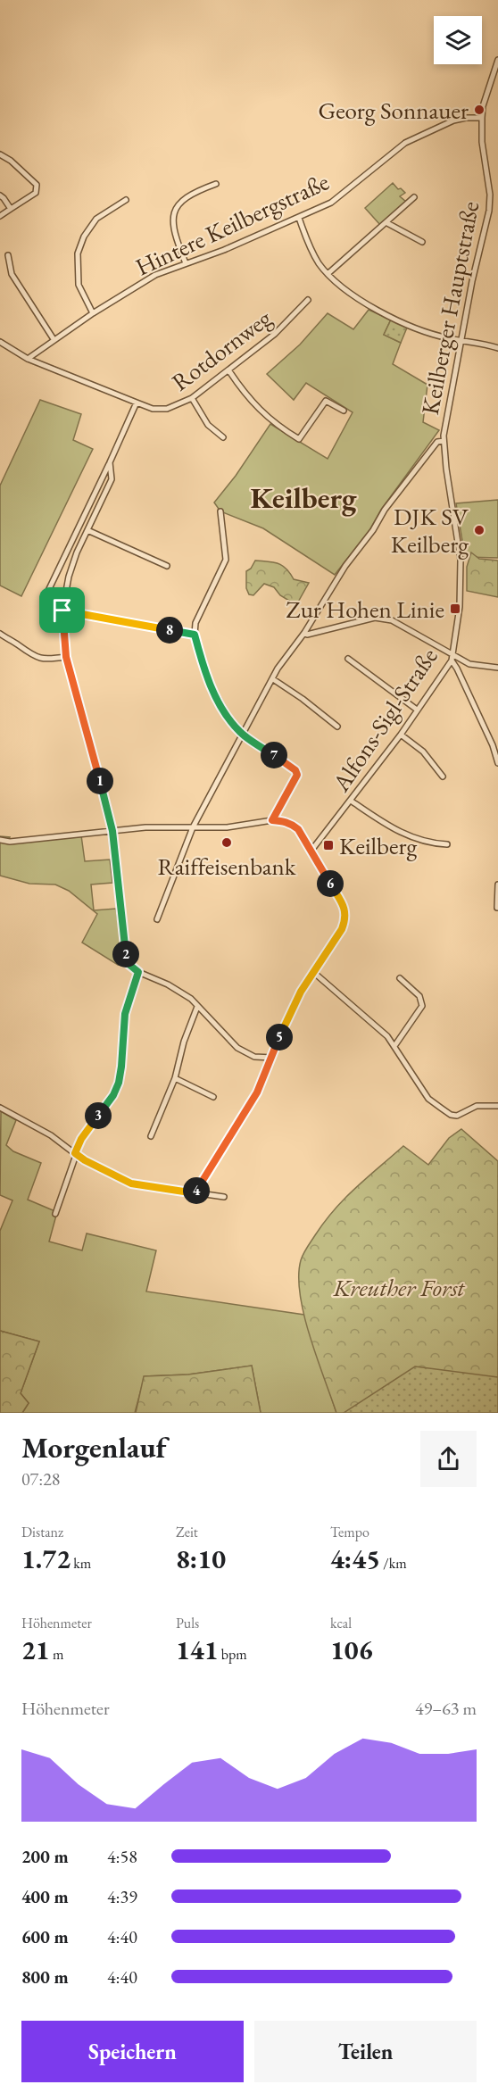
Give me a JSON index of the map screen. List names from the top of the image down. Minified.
{"streets":{"street":["Hintere Keilbergstraße","Keilberger Hauptstraße","Rotdornweg","Alfons-Sigl-Straße"]},"crossings":[["Hintere Keilbergstraße","Keilberger Hauptstraße"],["Hintere Keilbergstraße","Rotdornweg"],["Keilberger Hauptstraße","Alfons-Sigl-Straße"]],"districts":["Keilberg"],"parks":["Kreuther Forst"],"places":{"other":["Georg Sonnauer","DJK SV Keilberg","Raiffeisenbank"],"transit":["Zur Hohen Linie","Keilberg"]},"page":{"pins":["8","7","1","6","2","5","3","4"],"heading":["Morgenlauf","07:28"],"stats":[["Distanz","1.72 km"],["Zeit","8:10"],["Tempo","4:45 /km"],["Höhenmeter","21 m"],["Puls","141 bpm"],["kcal","106"]],"chart":["Höhenmeter","49–63 m"],"list":[{"name":"200 m","note":"4:58"},{"name":"400 m","note":"4:39"},{"name":"600 m","note":"4:40"},{"name":"800 m","note":"4:40"}],"buttons":["Speichern","Teilen"]}}
